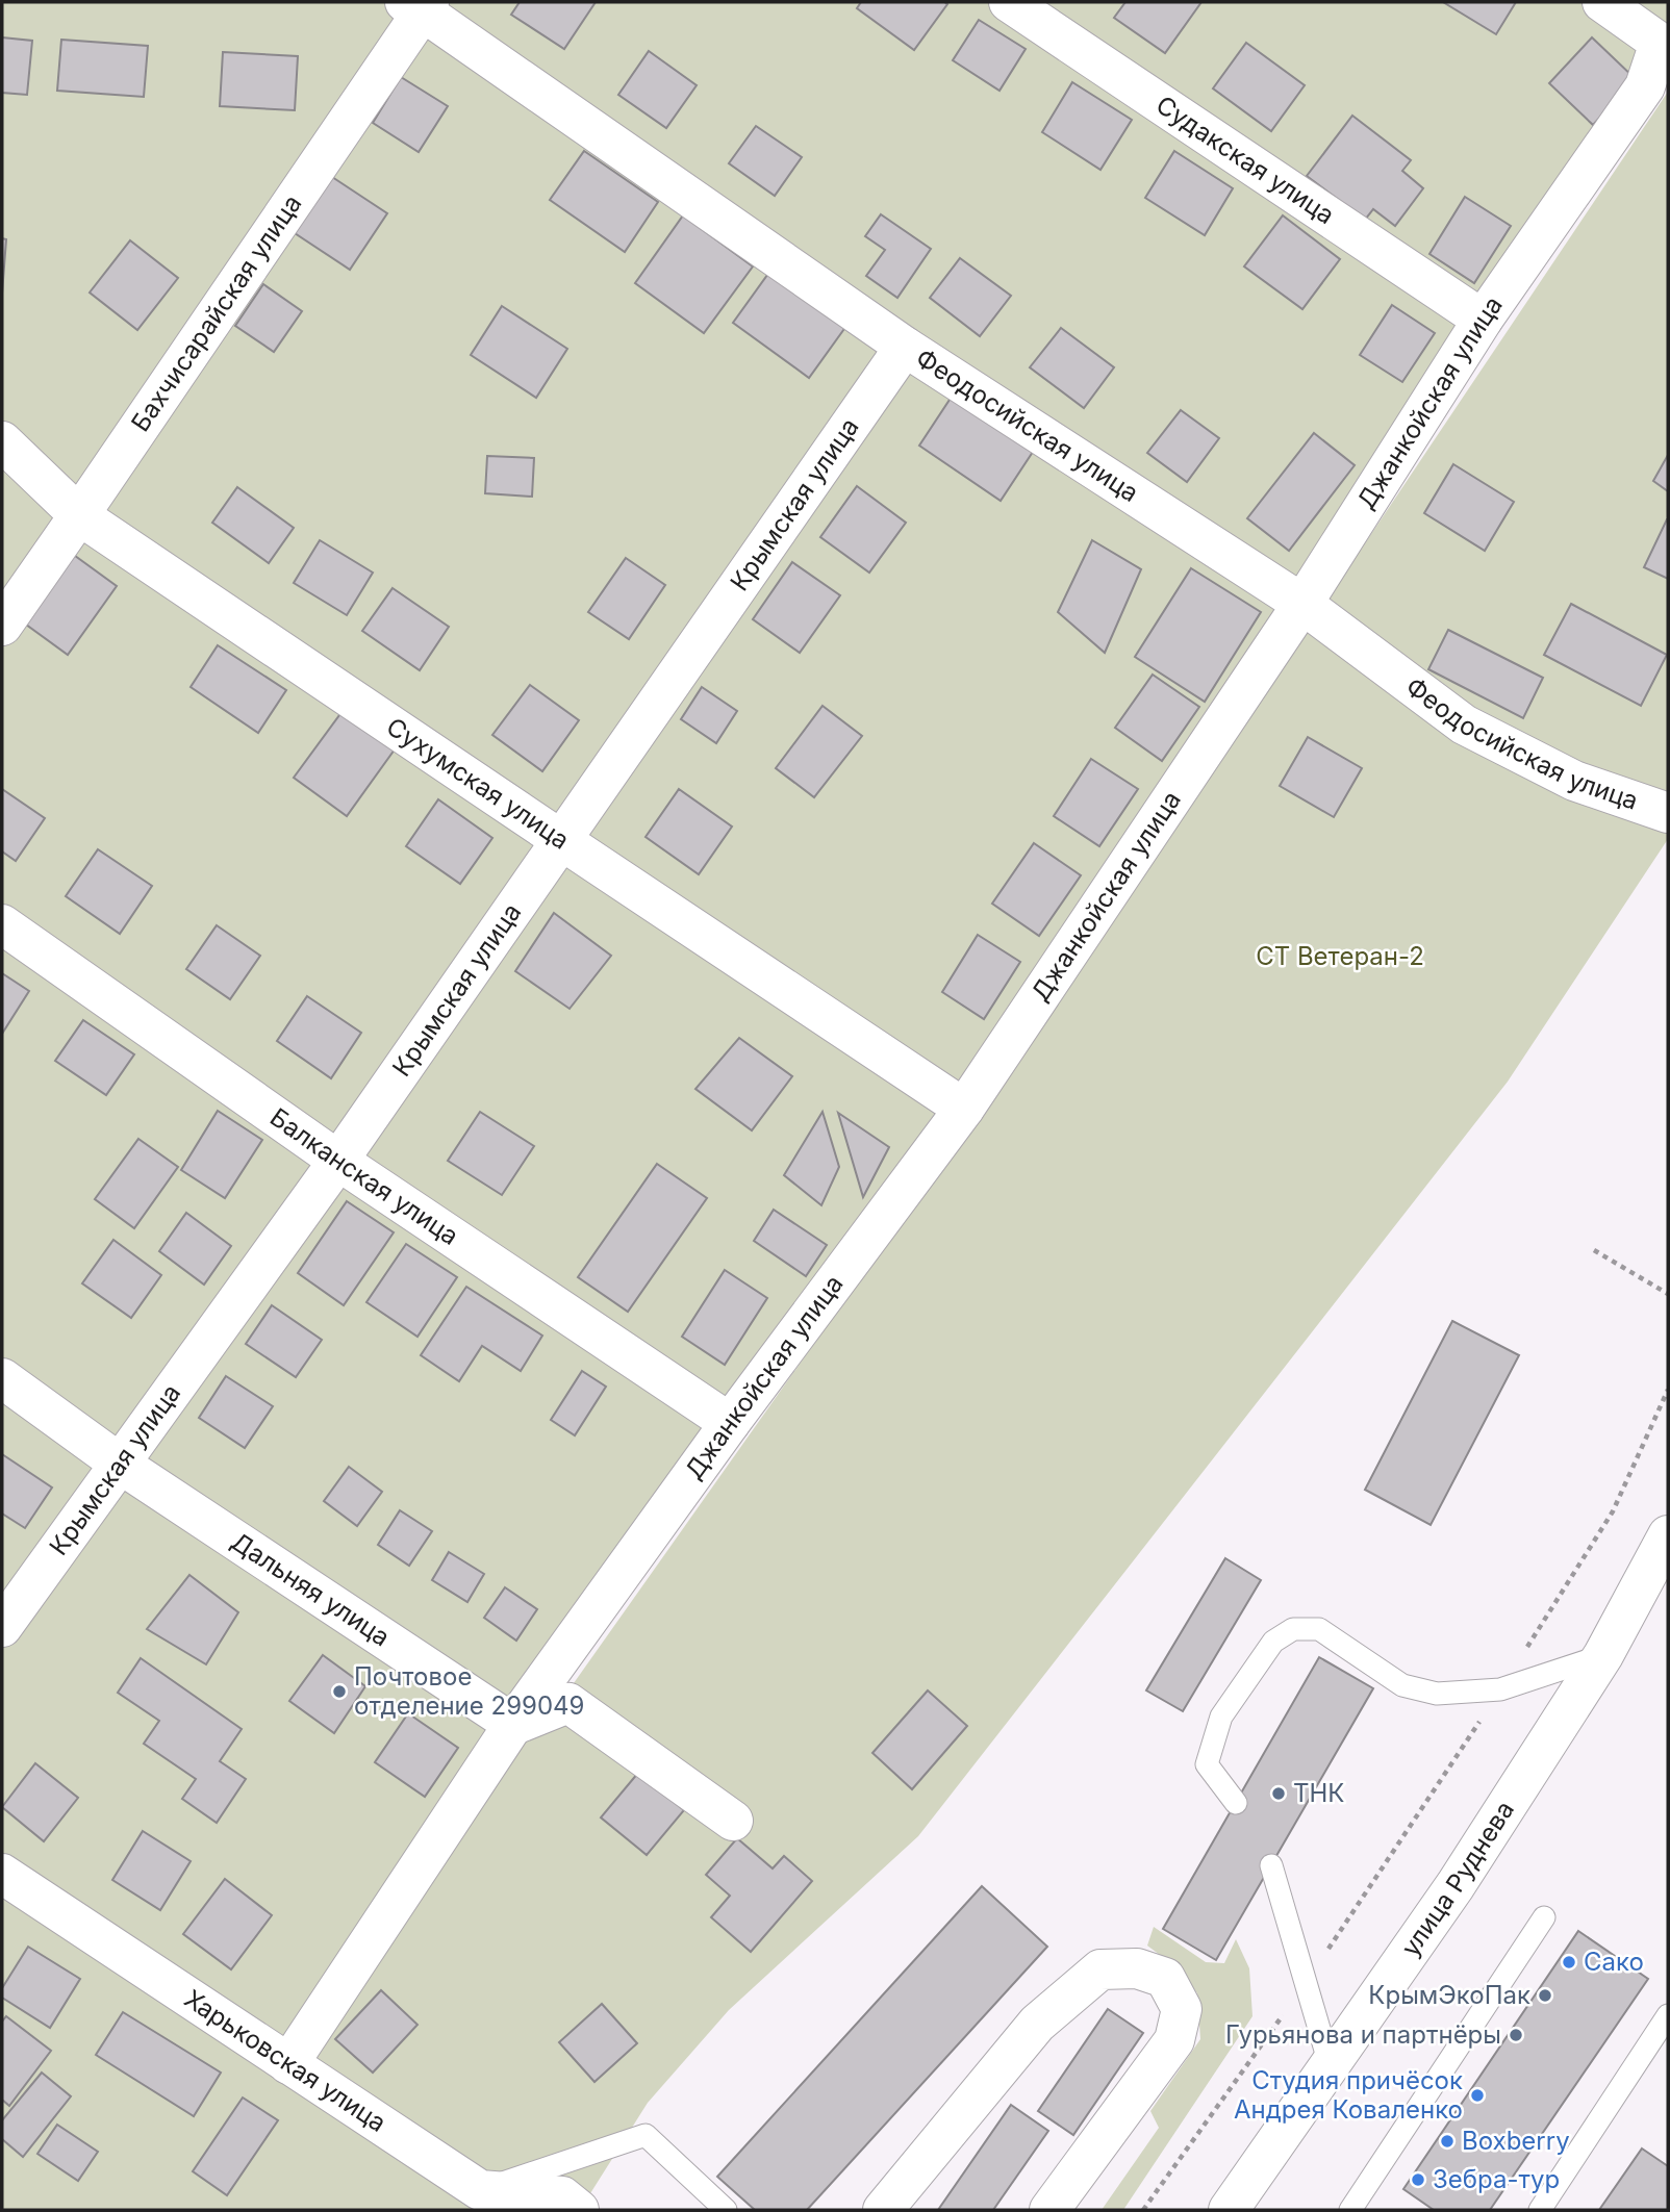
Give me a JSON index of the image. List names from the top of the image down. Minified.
{"streets":{"street":["Судакская улица","Бахчисарайская улица","Джанкойская улица","Феодосийская улица","Крымская улица","Сухумская улица","Балканская улица","Дальняя улица","улица Руднева","Харьковская улица"]},"crossings":[["Судакская улица","Джанкойская улица"],["Бахчисарайская улица","Феодосийская улица"],["Бахчисарайская улица","Сухумская улица"],["Джанкойская улица","Феодосийская улица"],["Джанкойская улица","Сухумская улица"],["Джанкойская улица","Балканская улица"],["Джанкойская улица","Дальняя улица"],["Джанкойская улица","Харьковская улица"],["Феодосийская улица","Крымская улица"],["Крымская улица","Сухумская улица"],["Крымская улица","Балканская улица"],["Крымская улица","Дальняя улица"]],"parks":["СТ Ветеран-2"],"places":["Почтовое отделение 299049","ТНК","Сако","КрымЭкоПак","Гурьянова и партнёры","Студия причёсок Андрея Коваленко","Boxberry","Зебра-тур"]}
